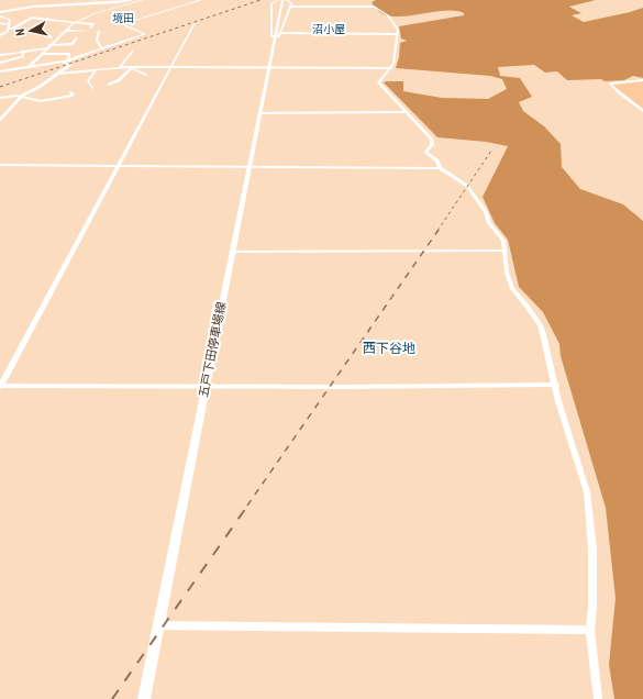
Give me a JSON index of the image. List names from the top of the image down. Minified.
{"streets":{"main road":["五戸下田停車場線"]},"districts":["境田","沼小屋","西下谷地"],"north":"left"}
